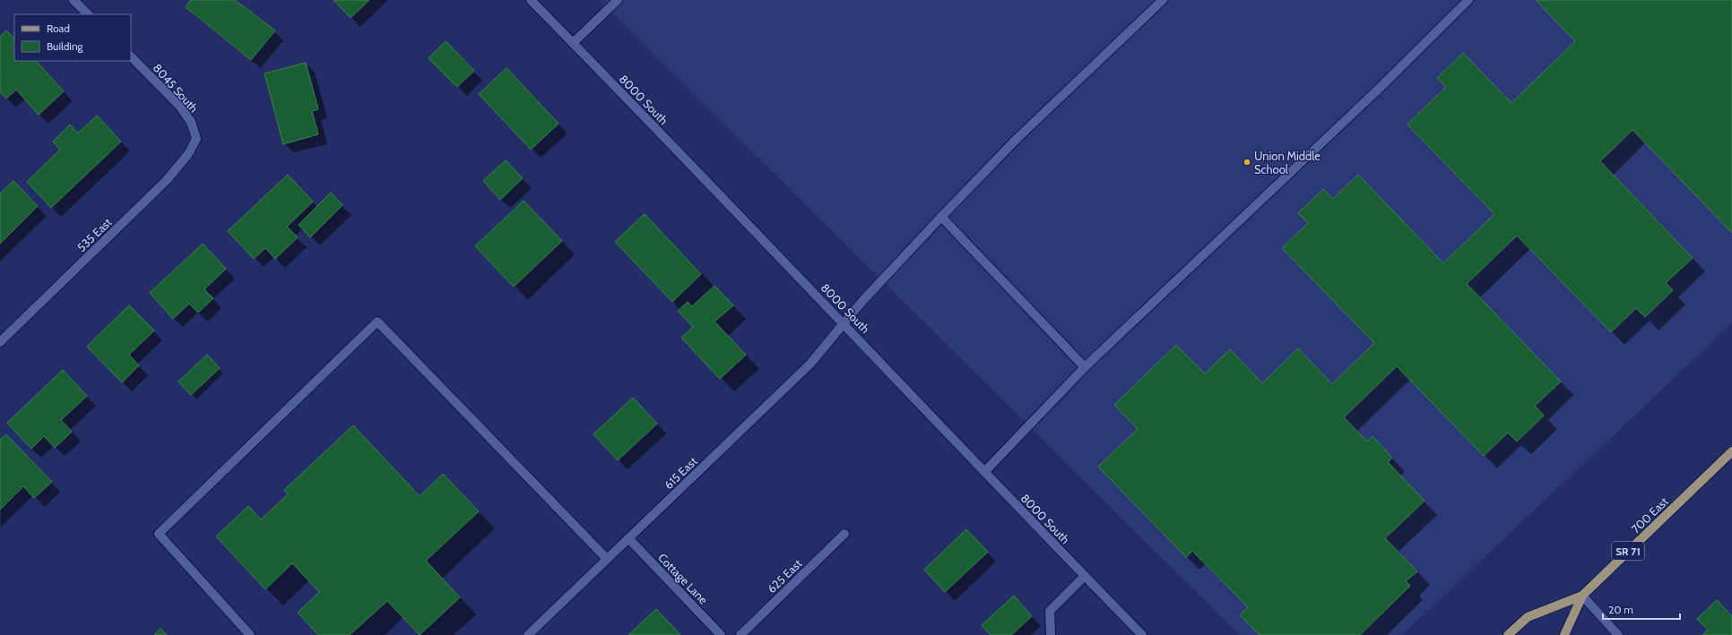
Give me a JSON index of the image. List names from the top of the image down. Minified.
{"streets":{"main road":["700 East","SR 71"],"street":["8045 South","8000 South","535 East","615 East","625 East","Cottage Lane"]},"crossings":[["8045 South","535 East"],["8000 South","615 East"],["615 East","Cottage Lane"]],"places":["Union Middle School"],"legend":["Road","Building"],"scale_bar":"20 m"}
